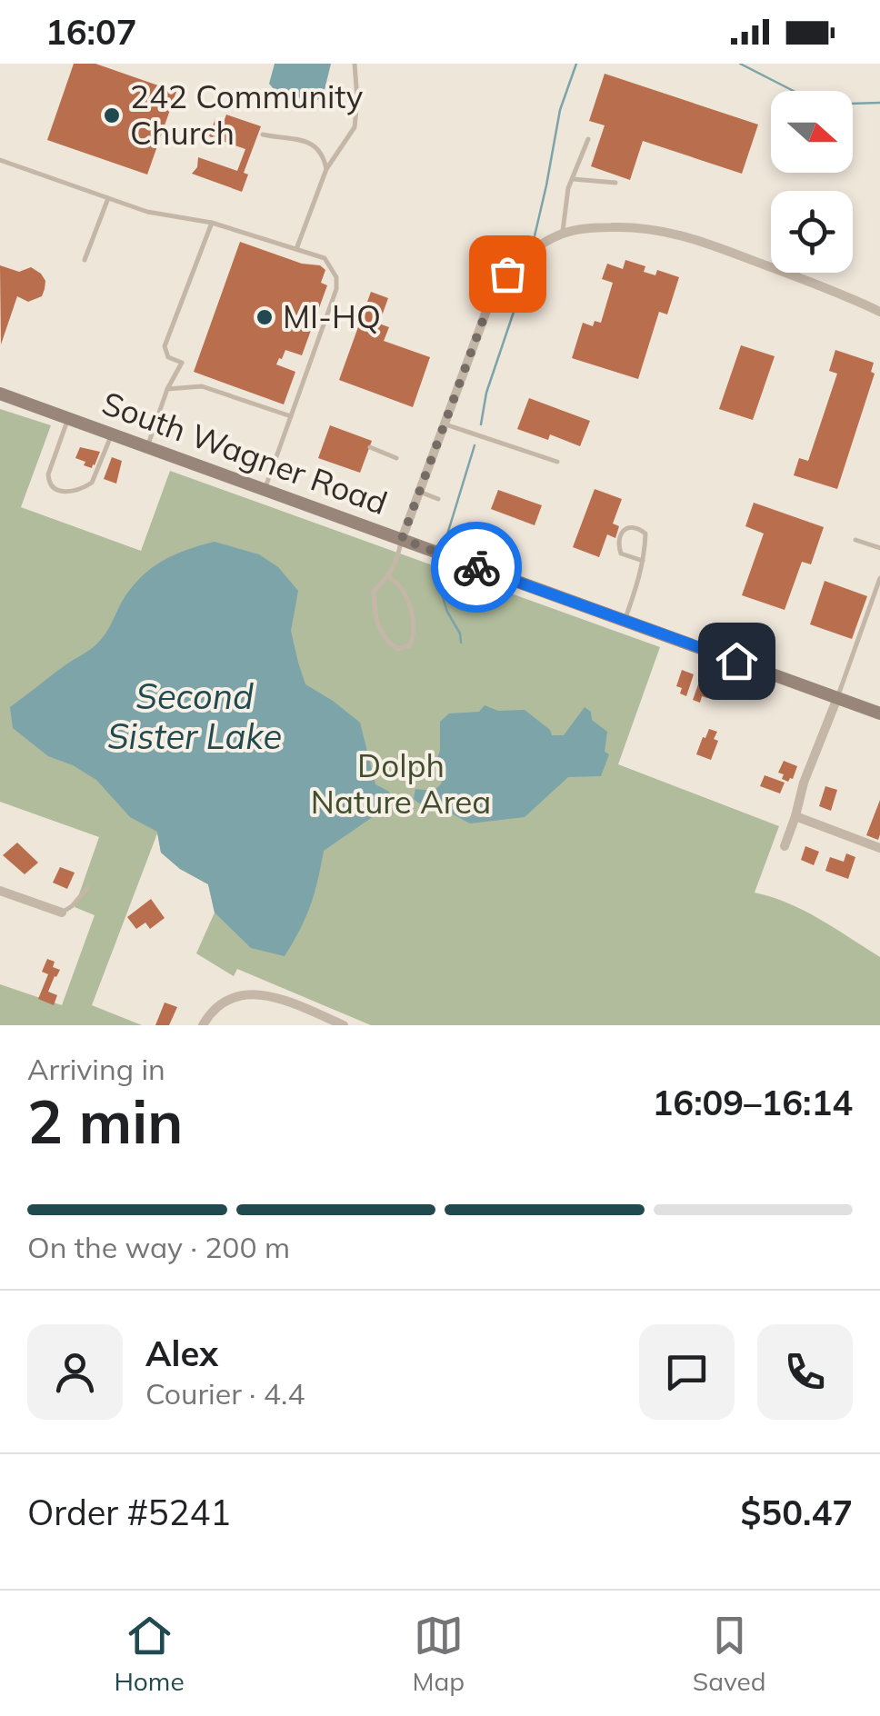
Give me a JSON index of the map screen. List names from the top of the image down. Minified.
{"streets":{"main road":["South Wagner Road"]},"water":["Second Sister Lake"],"parks":["Dolph Nature Area"],"places":["242 Community Church","MI-HQ"],"north":"right","page":{"status":"16:07","heading":["2 min","Arriving in","16:09–16:14"],"panel":["Alex","Courier · 4.4","Order #5241","$50.47"],"bar":"On the way · 200 m","tabs":["Home","Map","Saved"]}}
